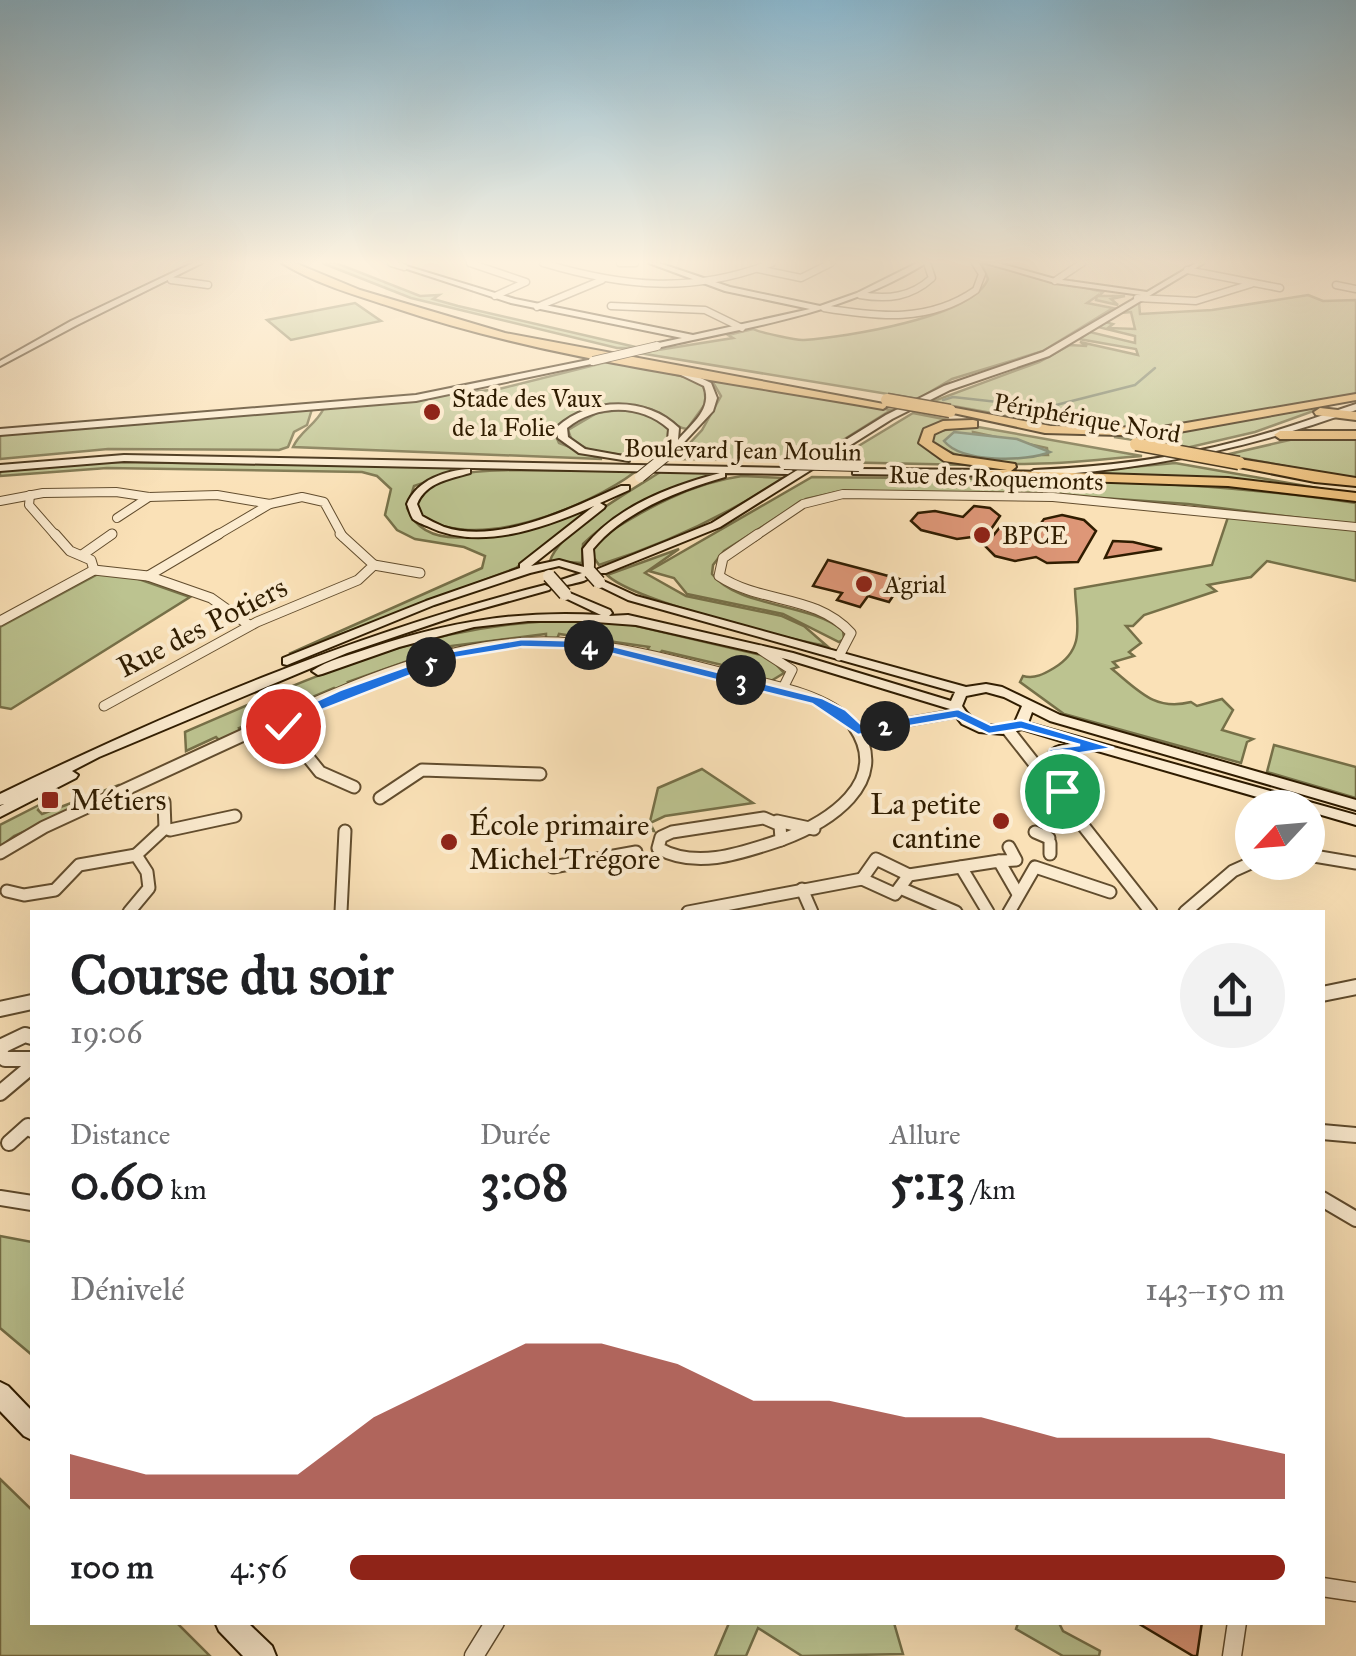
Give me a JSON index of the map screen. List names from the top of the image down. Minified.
{"streets":{"highway":["Périphérique Nord"],"street":["Boulevard Jean Moulin","Rue des Roquemonts","Rue des Potiers"]},"places":{"other":["Stade des Vaux de la Folie","BPCE","Agrial","La petite cantine","École primaire Michel Trégore"],"transit":["Métiers"]},"north":"bottom left","page":{"pins":["4","5","3","2"],"heading":["Course du soir","19:06"],"stats":[["Distance","0.60 km"],["Durée","3:08"],["Allure","5:13 /km"]],"chart":["Dénivelé","143–150 m"],"list":[{"name":"100 m","note":"4:56"}]}}
